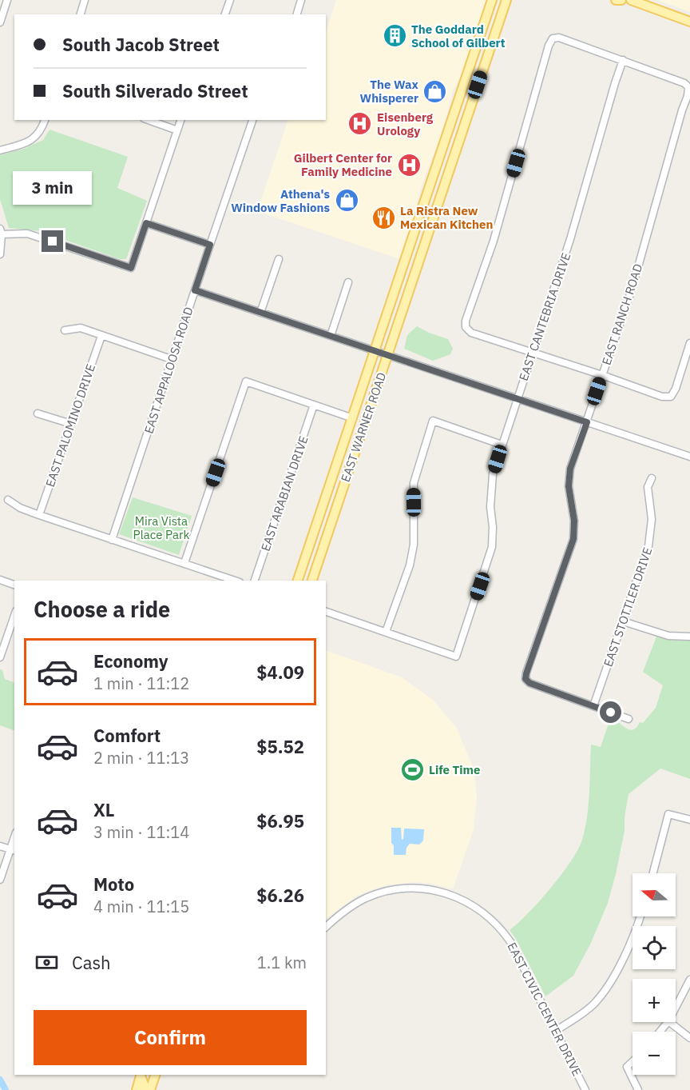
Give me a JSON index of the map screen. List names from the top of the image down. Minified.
{"streets":{"main road":["EAST WARNER ROAD"],"street":["EAST RANCH ROAD","EAST CANTEBRIA DRIVE","EAST APPALOOSA ROAD","EAST PALOMINO DRIVE","EAST ARABIAN DRIVE","EAST STOTTLER DRIVE","EAST CIVIC CENTER DRIVE"]},"crossings":[["EAST RANCH ROAD","EAST CANTEBRIA DRIVE"],["EAST RANCH ROAD","EAST STOTTLER DRIVE"]],"parks":["Mira Vista Place Park"],"places":{"building":["The Goddard School of Gilbert"],"shop":["The Wax Whisperer","Athena's Window Fashions"],"hospital":["Eisenberg Urology","Gilbert Center for Family Medicine"],"restaurant":["La Ristra New Mexican Kitchen"],"sports":["Life Time"]},"north":"left","page":{"banner":["South Jacob Street","South Silverado Street"],"bubble":"3 min","heading":"Choose a ride","list":[{"name":"Economy","note":"1 min · 11:12","value":"$4.09"},{"name":"Comfort","note":"2 min · 11:13","value":"$5.52"},{"name":"XL","note":"3 min · 11:14","value":"$6.95"},{"name":"Moto","note":"4 min · 11:15","value":"$6.26"}],"map_buttons":["+","−"],"pay":["Cash","1.1 km"],"buttons":"Confirm"}}
